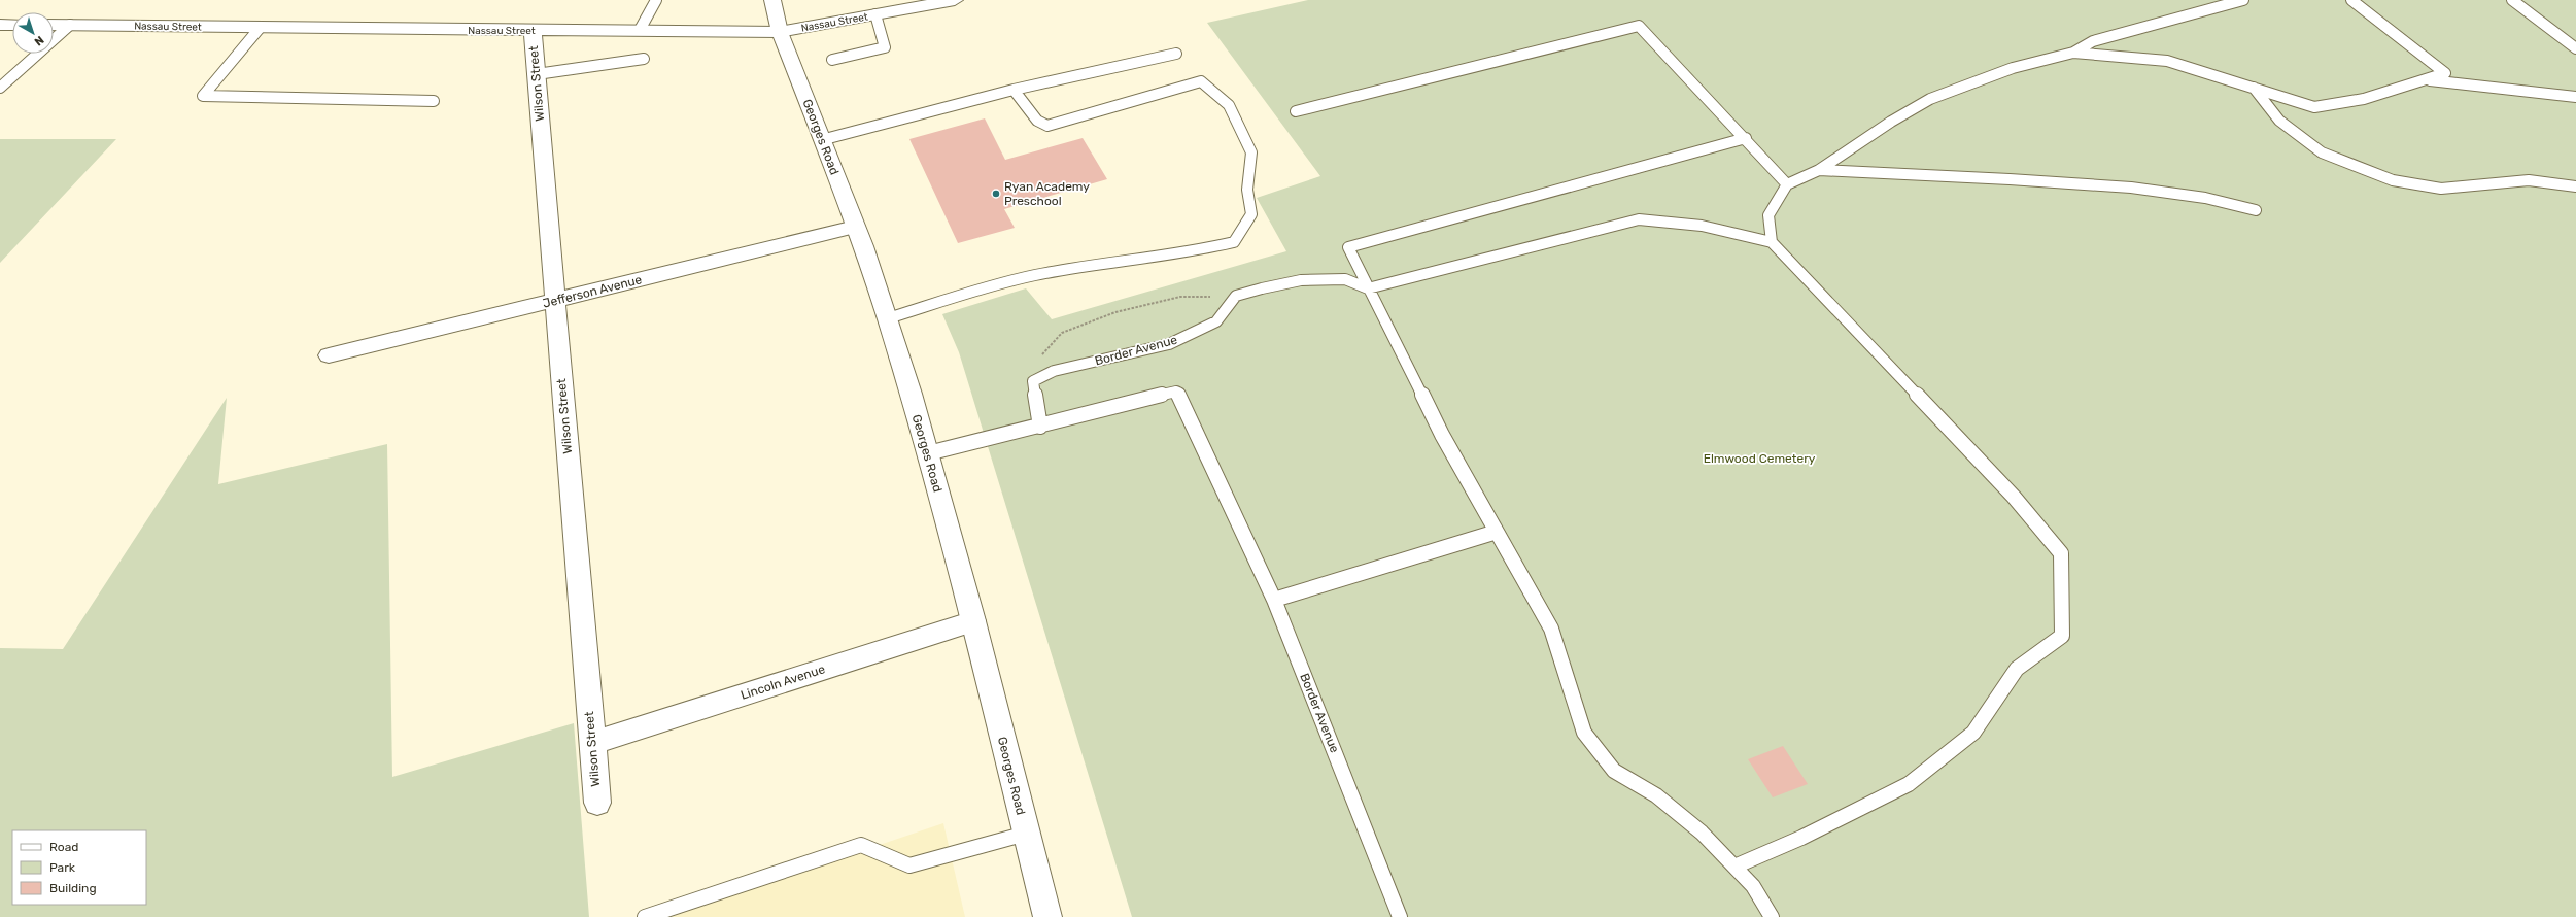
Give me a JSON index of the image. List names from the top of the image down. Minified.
{"streets":{"street":["Nassau Street","Wilson Street","Georges Road","Jefferson Avenue","Lincoln Avenue"],"lane":["Border Avenue"]},"crossings":[["Nassau Street","Wilson Street"],["Nassau Street","Georges Road"],["Wilson Street","Jefferson Avenue"],["Wilson Street","Lincoln Avenue"],["Georges Road","Jefferson Avenue"],["Georges Road","Lincoln Avenue"]],"parks":["Elmwood Cemetery"],"places":["Ryan Academy Preschool"],"legend":["Road","Park","Building"],"north":"bottom right"}
